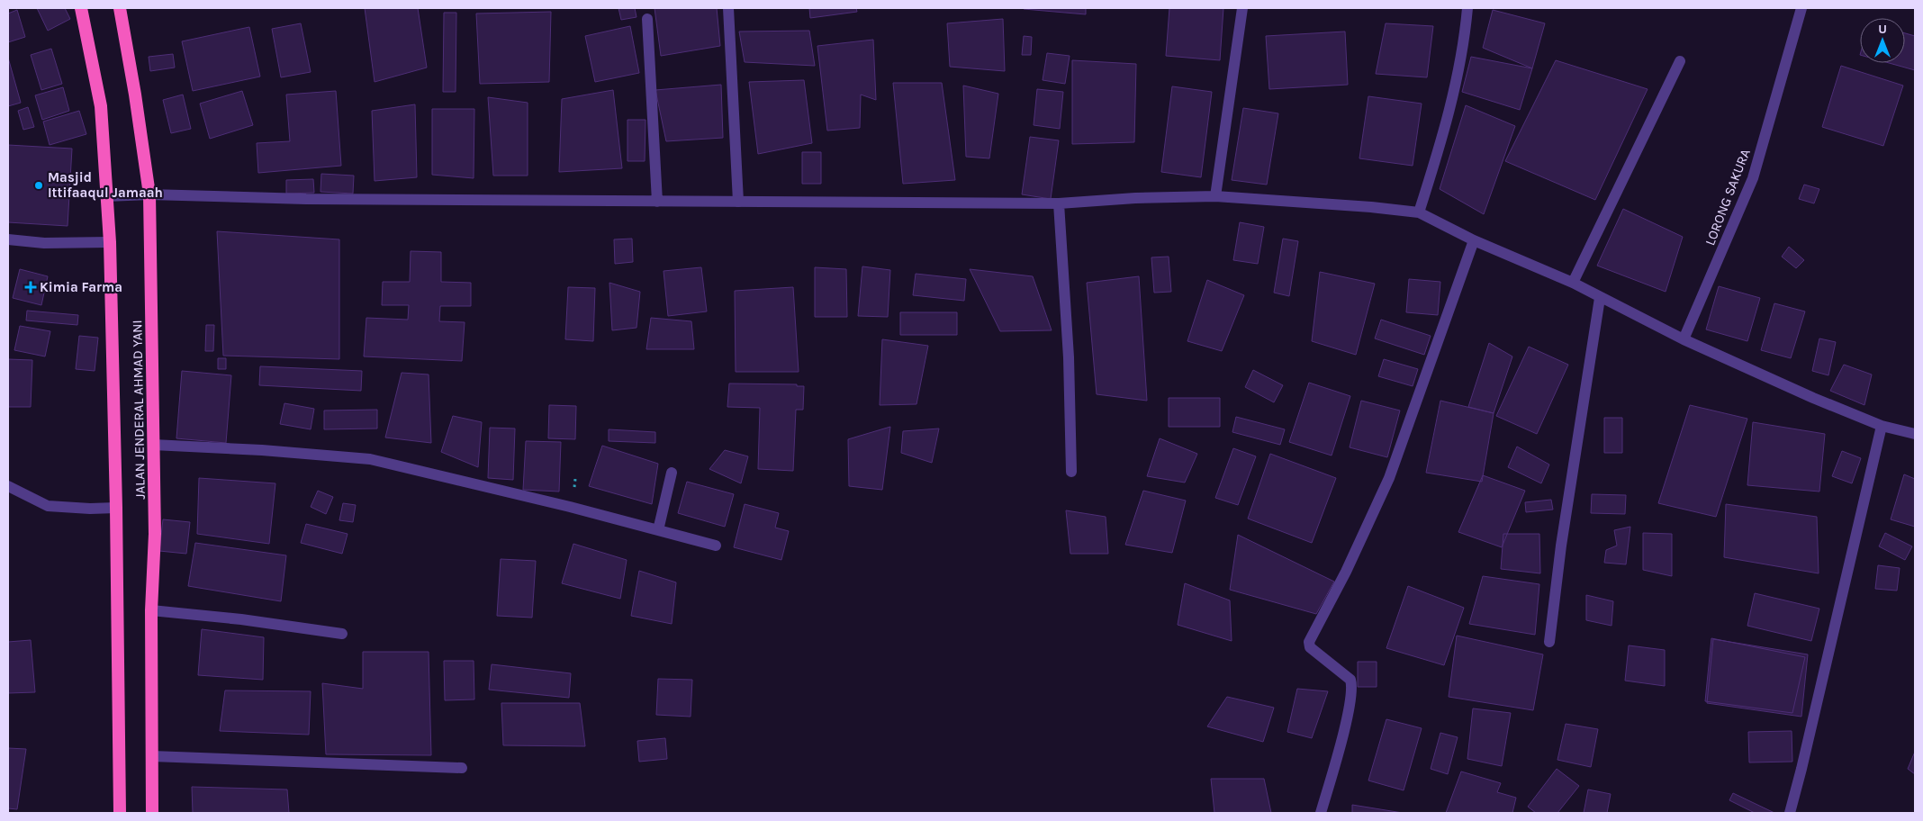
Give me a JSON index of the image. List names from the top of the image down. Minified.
{"streets":{"highway":["JALAN JENDERAL AHMAD YANI"],"street":["LORONG SAKURA"]},"places":{"other":["Masjid Ittifaaqul Jamaah"],"health":["Kimia Farma"]},"north":"top"}
